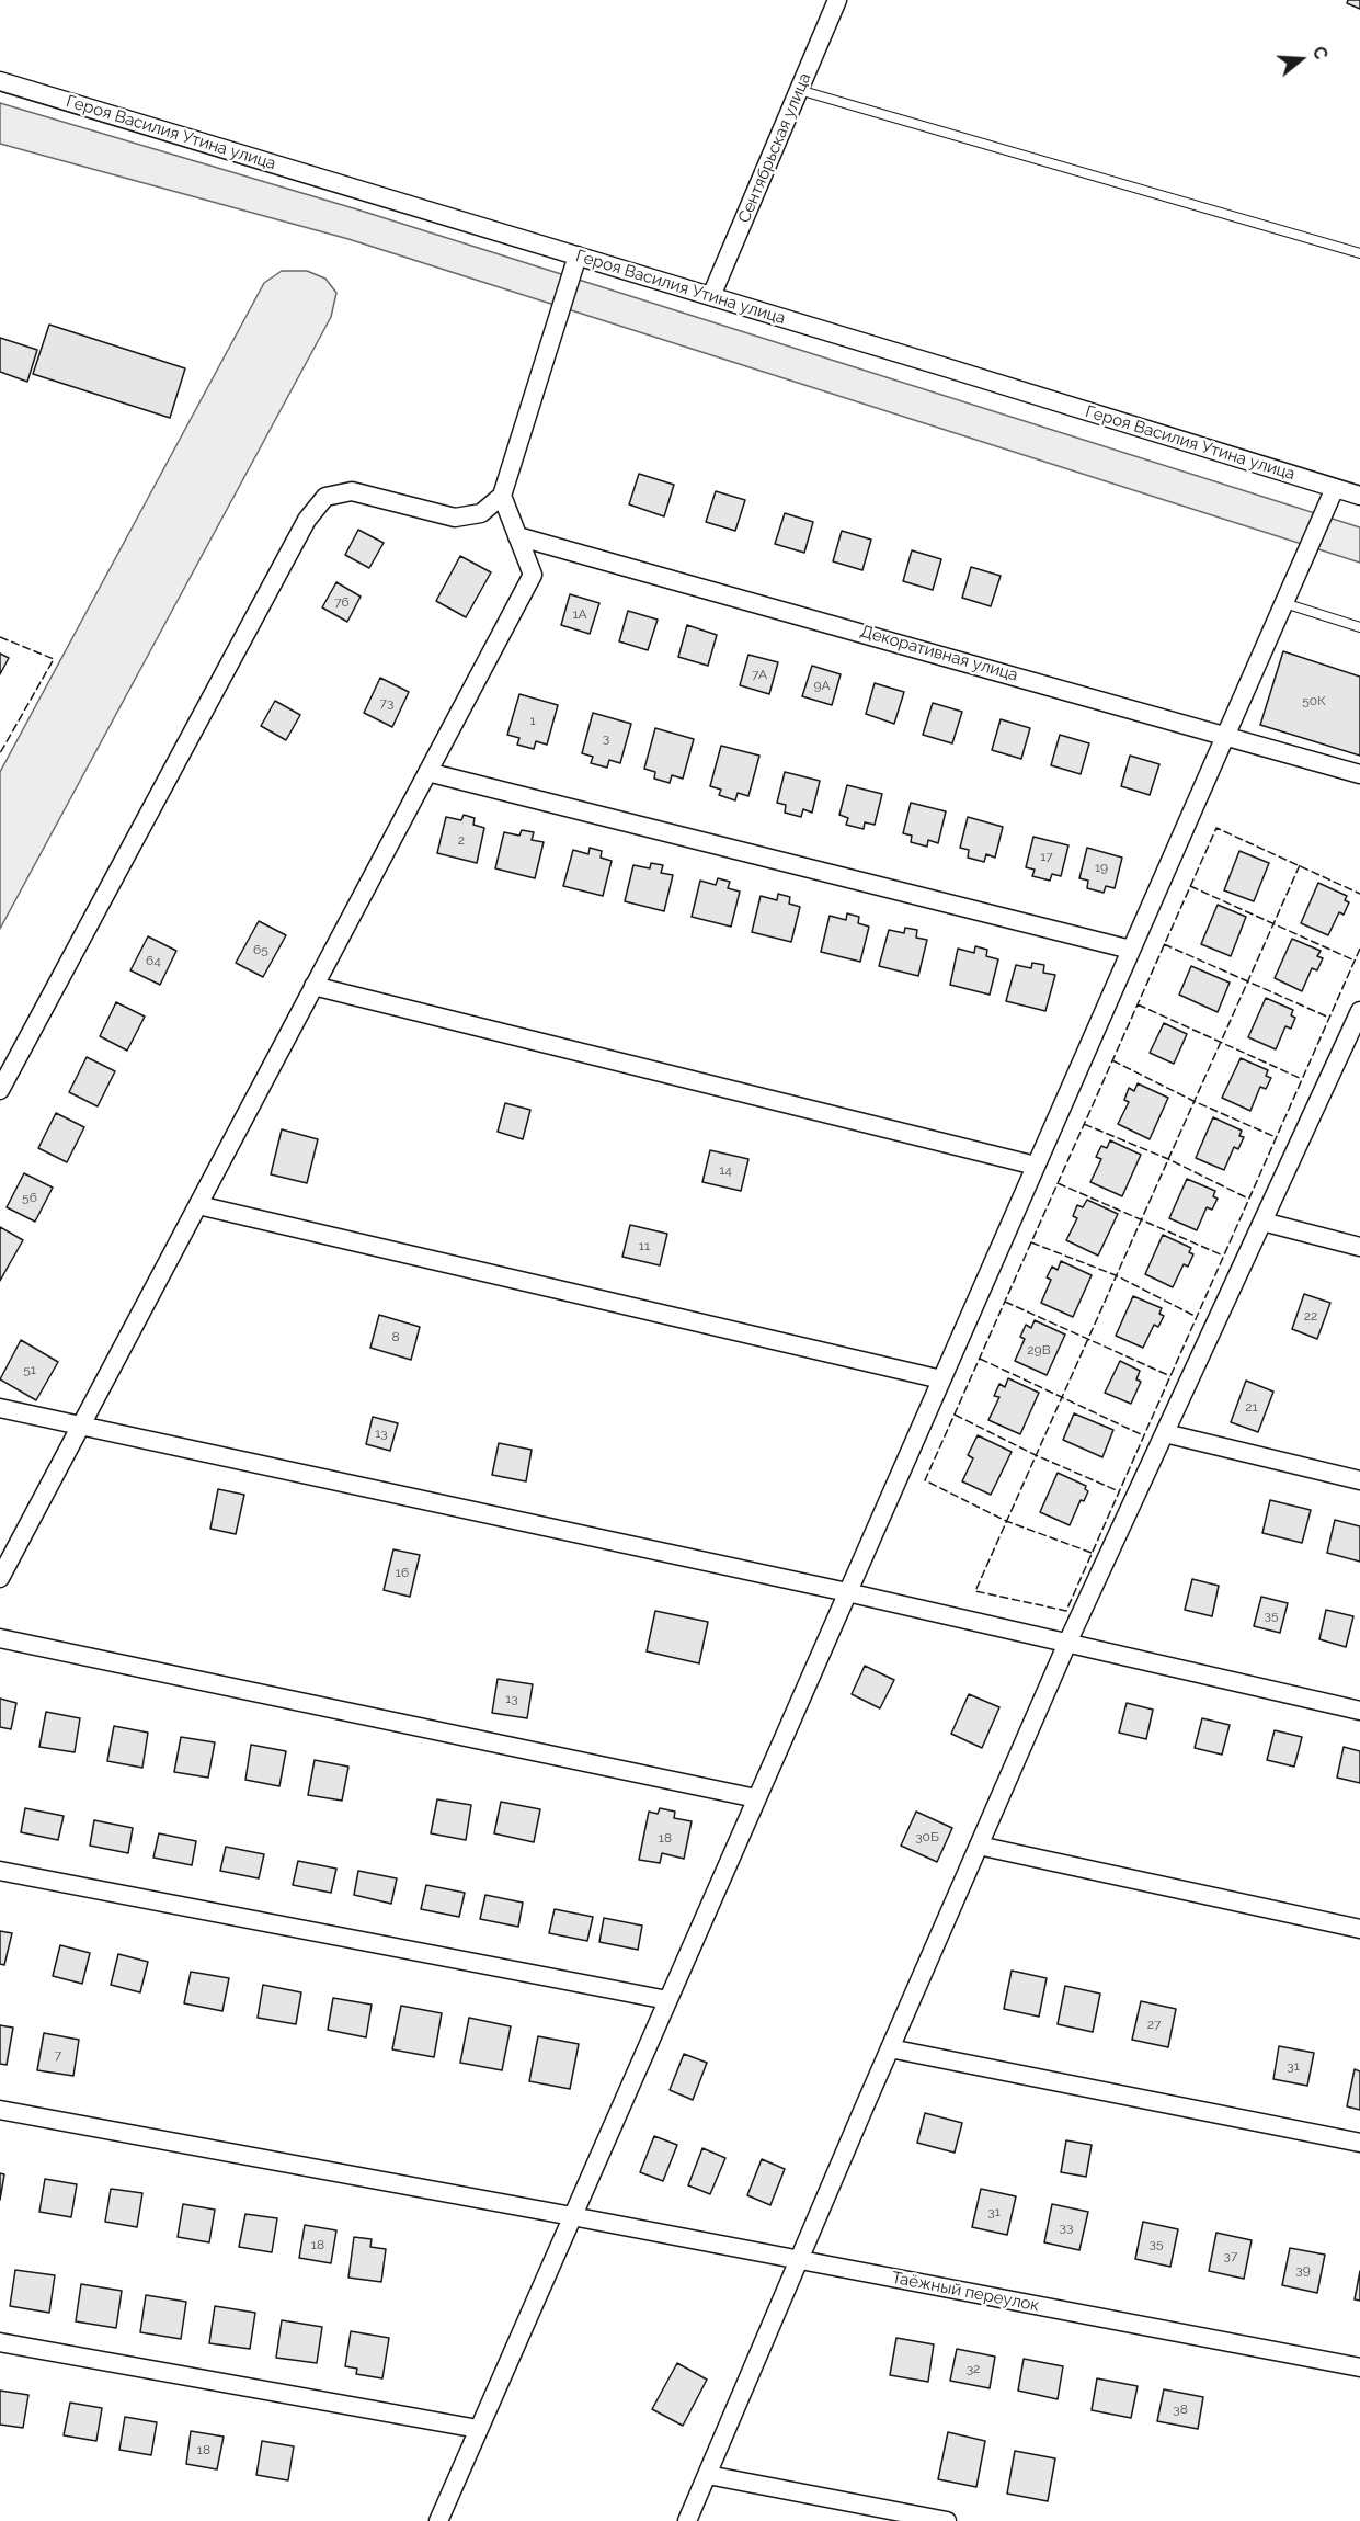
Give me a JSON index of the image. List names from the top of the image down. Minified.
{"streets":{"street":["Героя Василия Утина улица","Сентябрьская улица","Декоративная улица","Таёжный переулок"]},"crossings":[["Героя Василия Утина улица","Сентябрьская улица"]],"house_numbers":["76","1А","7А","9А","50К","73","1","3","2","17","19","65","64","14","56","11","22","8","29В","51","21","13","16","35","13","30Б","18","27","7","31","31","33","35","18","37","39","32","38","18"],"north":"right"}
